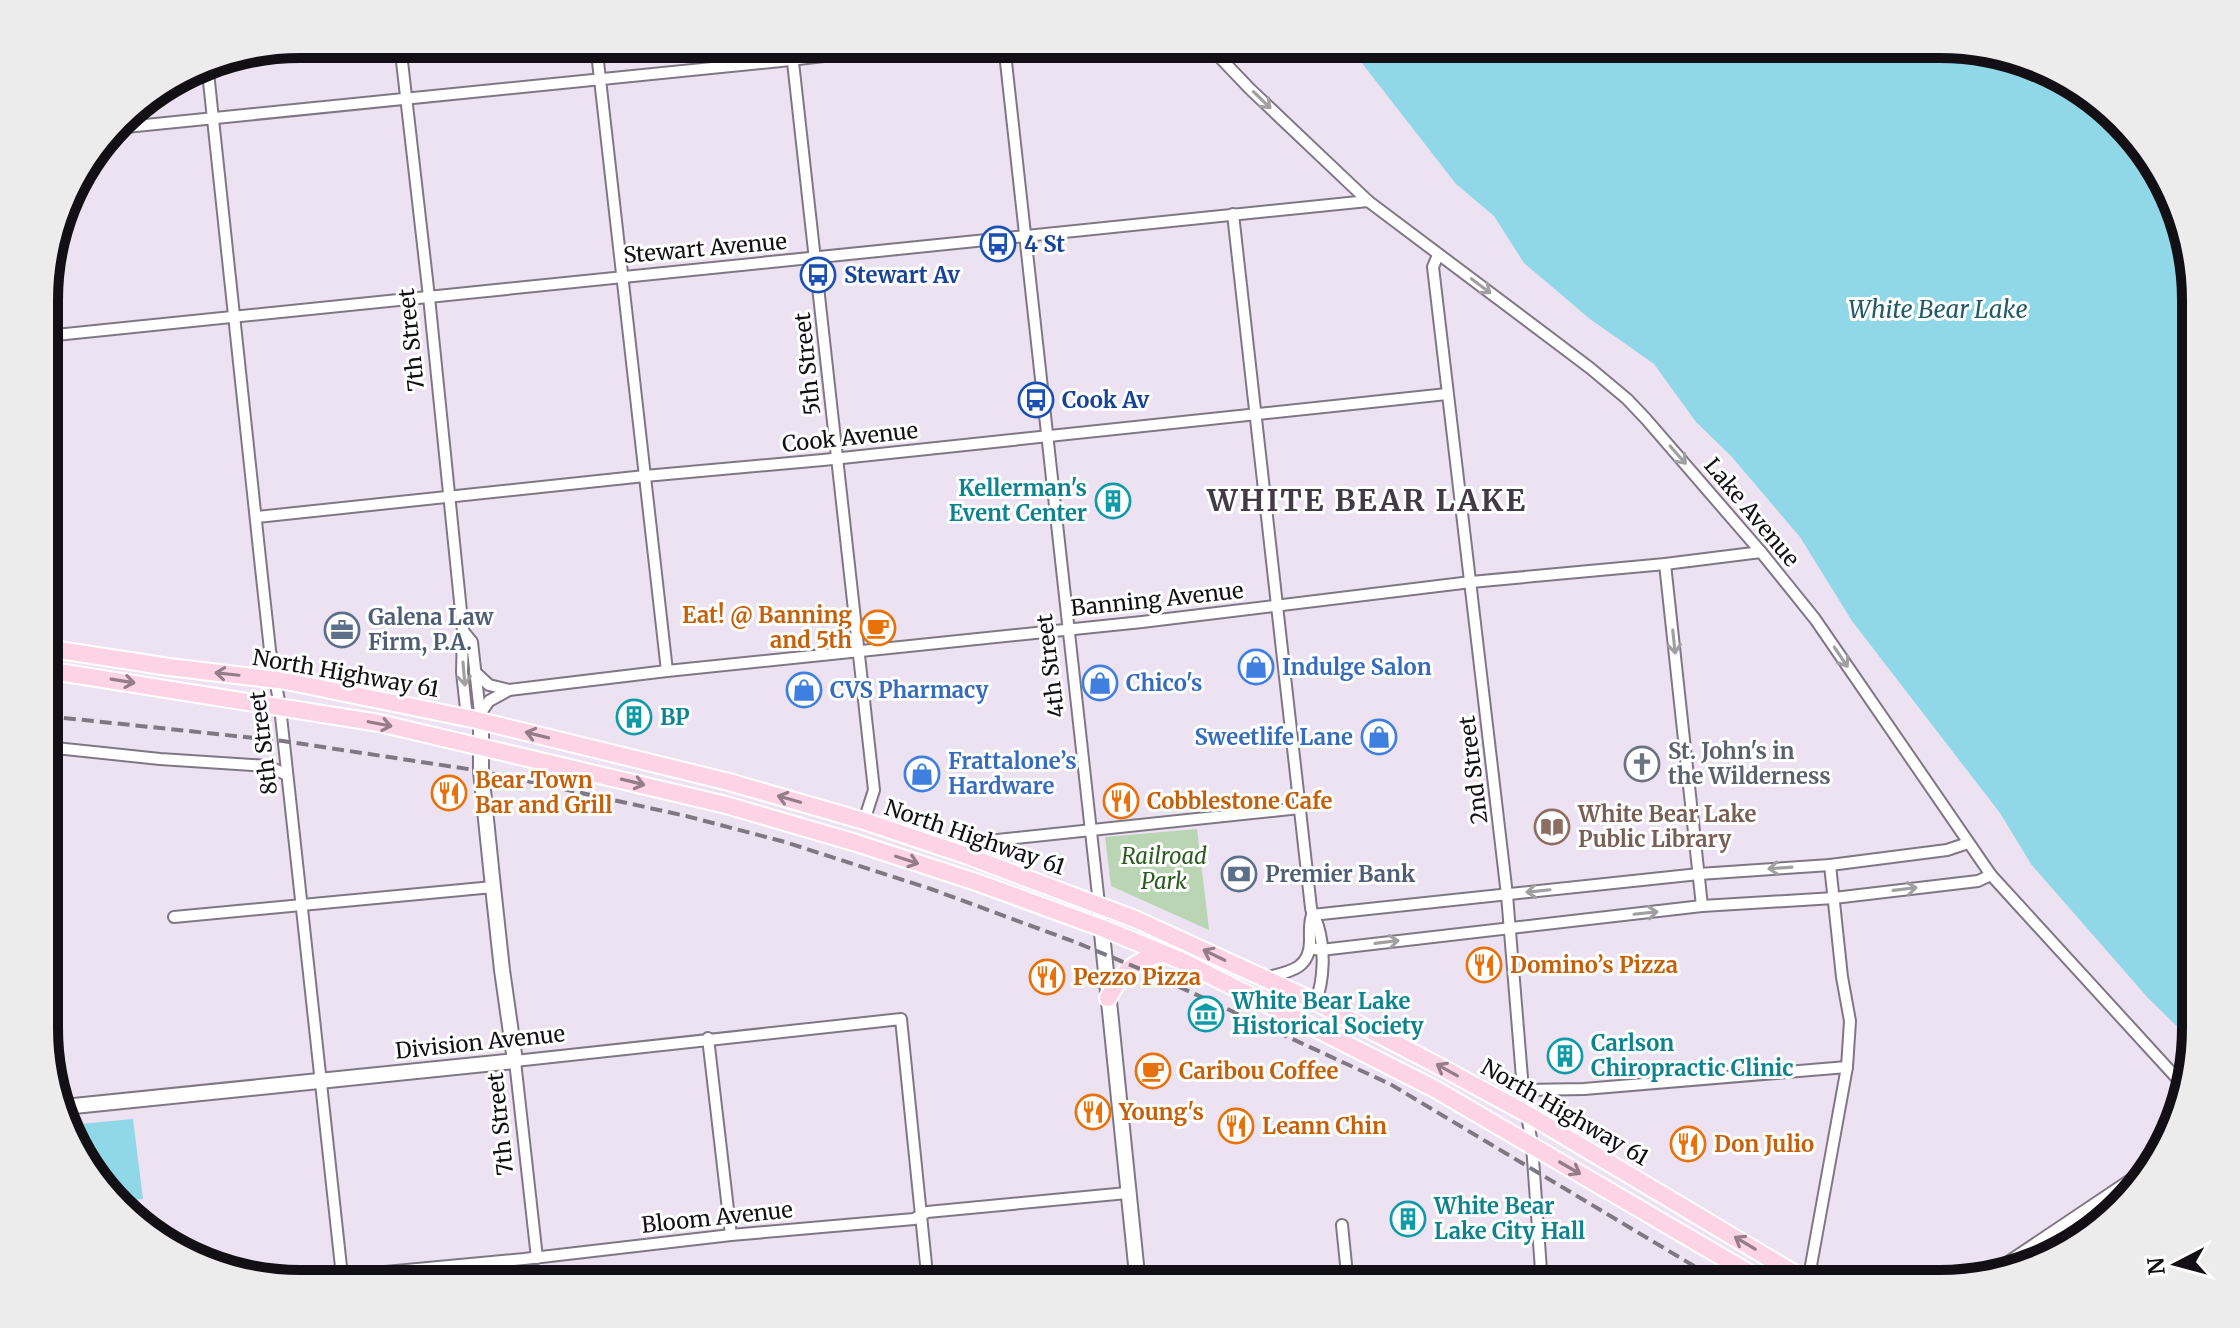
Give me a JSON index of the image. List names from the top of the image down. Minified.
{"streets":{"main road":["North Highway 61"],"street":["Stewart Avenue","7th Street","5th Street","Cook Avenue","Lake Avenue","Banning Avenue","4th Street","8th Street","2nd Street","Division Avenue","Bloom Avenue"]},"crossings":[["Stewart Avenue","7th Street"],["Stewart Avenue","5th Street"],["Stewart Avenue","Lake Avenue"],["Stewart Avenue","4th Street"],["Stewart Avenue","8th Street"],["7th Street","Cook Avenue"],["7th Street","North Highway 61"],["7th Street","Division Avenue"],["7th Street","Bloom Avenue"],["5th Street","Cook Avenue"],["5th Street","Banning Avenue"],["5th Street","North Highway 61"],["Cook Avenue","4th Street"],["Cook Avenue","8th Street"],["Cook Avenue","2nd Street"],["Lake Avenue","Banning Avenue"],["Lake Avenue","2nd Street"],["Banning Avenue","4th Street"],["Banning Avenue","2nd Street"],["4th Street","North Highway 61"],["4th Street","Bloom Avenue"],["North Highway 61","8th Street"],["North Highway 61","2nd Street"],["8th Street","Division Avenue"],["Division Avenue","Bloom Avenue"]],"one_way":["Lake Avenue"],"districts":["WHITE BEAR LAKE"],"water":["White Bear Lake"],"parks":["Railroad Park"],"places":{"bus stop":["4 St","Stewart Av","Cook Av"],"building":["Kellerman's Event Center","BP","Carlson Chiropractic Clinic","White Bear Lake City Hall"],"cafe":["Eat! @ Banning and 5th","Caribou Coffee"],"office":["Galena Law Firm, P.A."],"shop":["Indulge Salon","Chico's","CVS Pharmacy","Sweetlife Lane","Frattalone’s Hardware"],"church":["St. John's in the Wilderness"],"restaurant":["Bear Town Bar and Grill","Cobblestone Cafe","Domino’s Pizza","Pezzo Pizza","Young's","Leann Chin","Don Julio"],"library":["White Bear Lake Public Library"],"bank":["Premier Bank"],"museum":["White Bear Lake Historical Society"]},"north":"left"}
